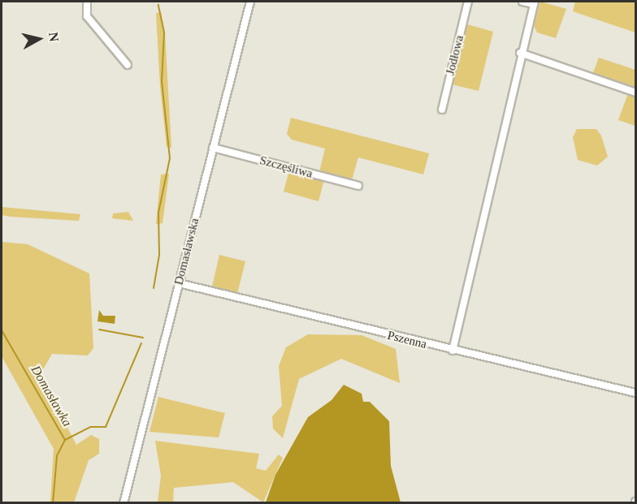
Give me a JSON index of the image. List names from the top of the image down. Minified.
{"streets":{"street":["Jodłowa","Szczęśliwa","Domasławska","Pszenna"]},"crossings":[["Szczęśliwa","Domasławska"],["Domasławska","Pszenna"]],"water":["Domasławka"],"north":"right"}
